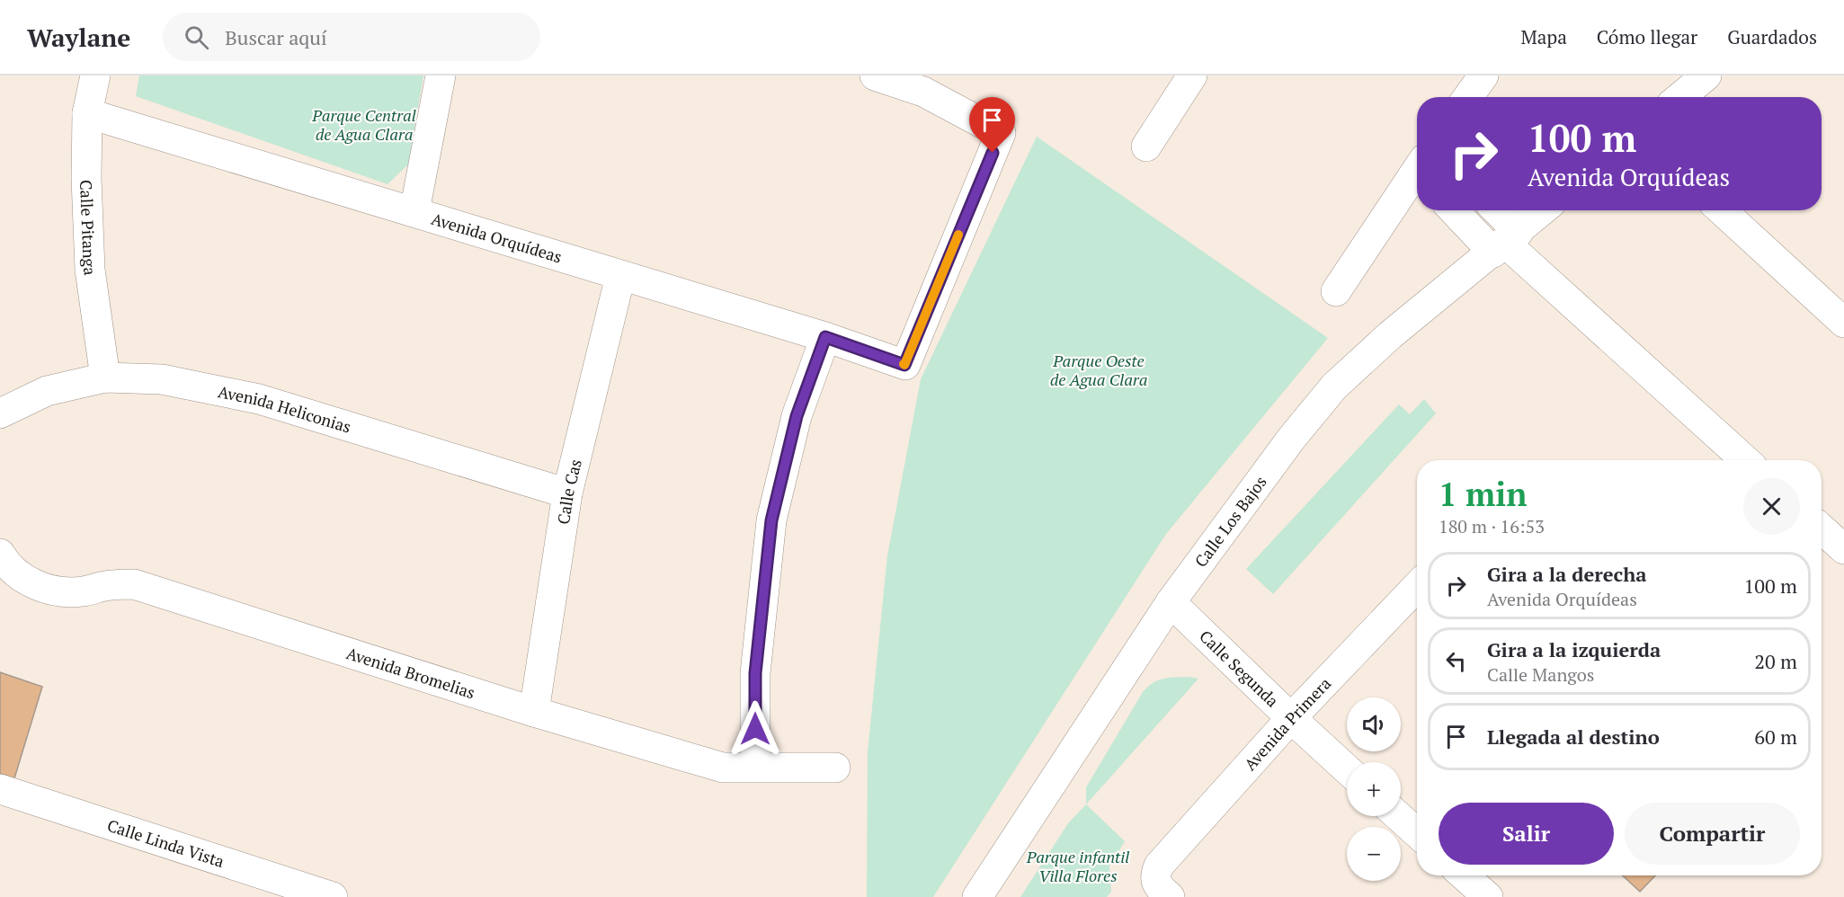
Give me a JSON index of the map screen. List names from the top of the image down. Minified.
{"streets":{"street":["Calle Pitanga","Avenida Orquídeas","Avenida Heliconias","Calle Cas","Calle Los Bajos","Calle Segunda","Avenida Bromelias","Avenida Primera","Calle Linda Vista"]},"crossings":[["Calle Pitanga","Avenida Orquídeas"],["Calle Pitanga","Avenida Heliconias"],["Avenida Orquídeas","Calle Cas"],["Avenida Heliconias","Calle Cas"],["Calle Cas","Avenida Bromelias"],["Calle Los Bajos","Calle Segunda"],["Calle Segunda","Avenida Primera"]],"parks":["Parque Central de Agua Clara","Parque Oeste de Agua Clara","Parque infantil Villa Flores"],"page":{"header":"Waylane","search":"Buscar aquí","nav":["Mapa","Cómo llegar","Guardados"],"turn":["100 m","Avenida Orquídeas"],"heading":["1 min","180 m · 16:53"],"list":[{"name":"Gira a la derecha","note":"Avenida Orquídeas","value":"100 m"},{"name":"Gira a la izquierda","note":"Calle Mangos","value":"20 m"},{"name":"Llegada al destino","value":"60 m"}],"map_buttons":["+","−"],"buttons":["Salir","Compartir"]}}
